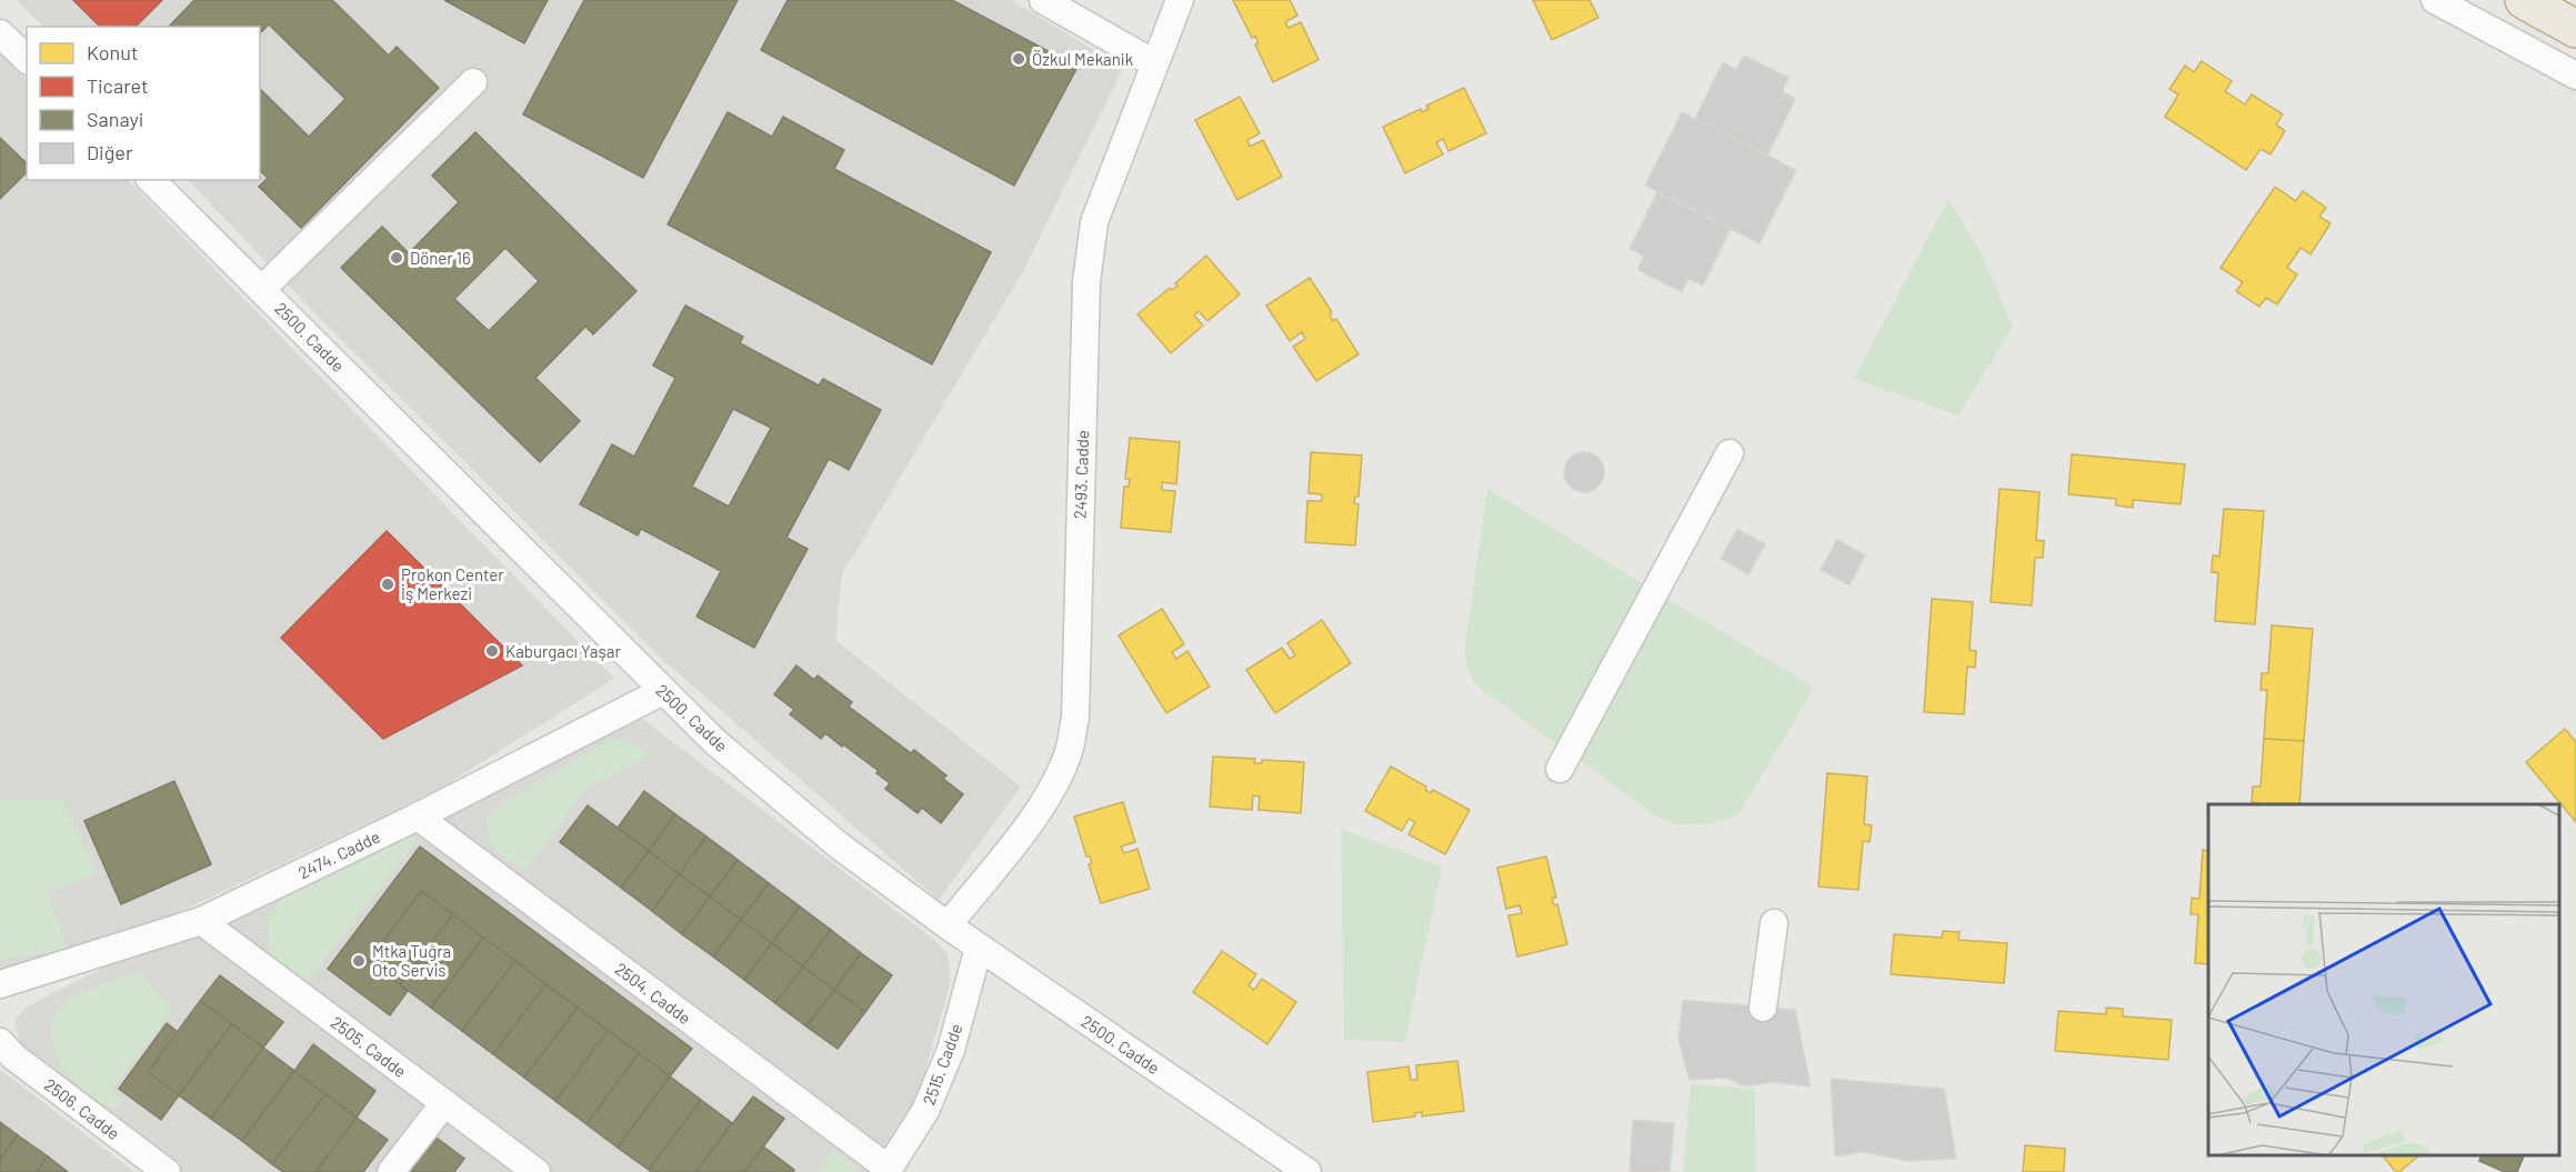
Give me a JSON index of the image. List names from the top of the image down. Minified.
{"streets":{"street":["2500. Cadde","2493. Cadde","2474. Cadde","2504. Cadde","2505. Cadde","2515. Cadde","2506. Cadde"]},"crossings":[["2500. Cadde","2493. Cadde"],["2500. Cadde","2474. Cadde"],["2500. Cadde","2515. Cadde"],["2474. Cadde","2504. Cadde"],["2474. Cadde","2505. Cadde"],["2504. Cadde","2515. Cadde"]],"places":["Özkul Mekanik","Döner 16","Prokon Center İş Merkezi","Kaburgacı Yaşar","Mtka Tuğra Oto Servis"],"legend":["Konut","Ticaret","Sanayi","Diğer"]}
